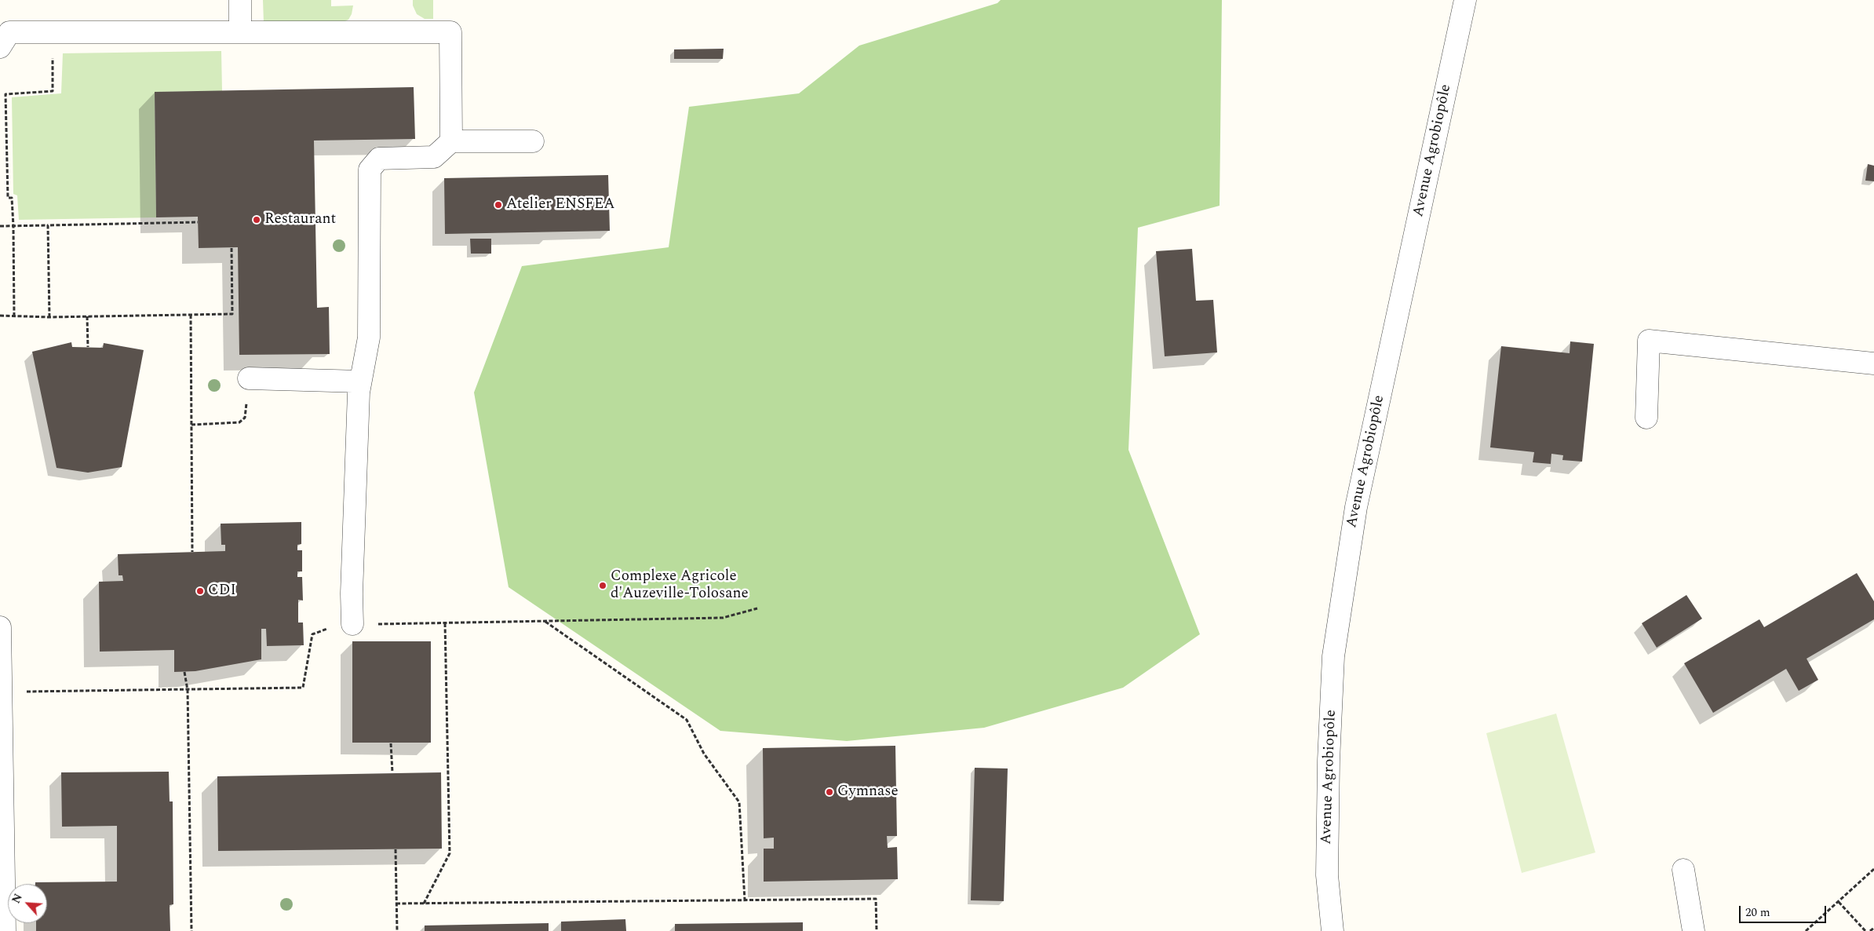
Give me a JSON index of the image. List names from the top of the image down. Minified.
{"streets":{"street":["Avenue Agrobiopôle"]},"places":["Atelier ENSFEA","Restaurant","Complexe Agricole d'Auzeville-Tolosane","CDI","Gymnase"],"scale_bar":"20 m","north":"top left"}
